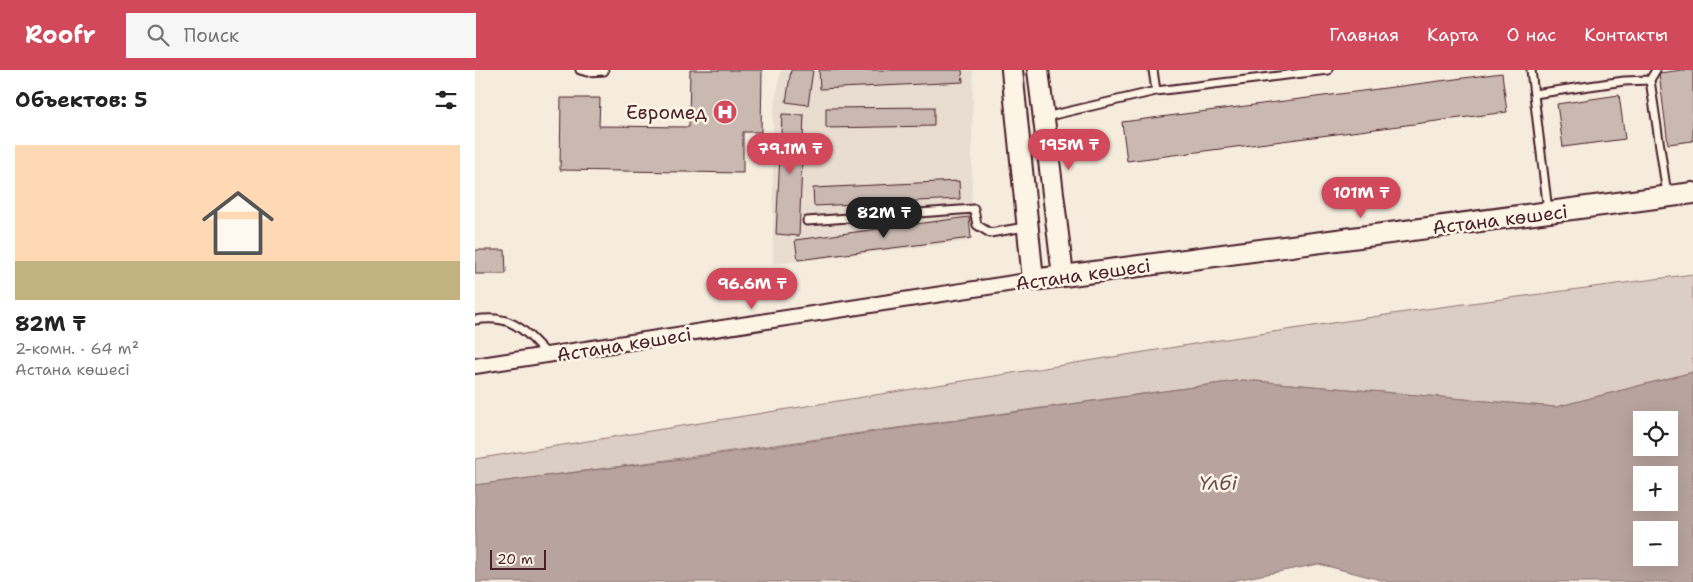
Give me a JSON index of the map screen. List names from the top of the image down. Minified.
{"streets":{"main road":["Астана көшесі"]},"water":["Үлбі"],"places":{"hospital":["Евромед"]},"scale_bar":"20 m","page":{"header":"Roofr","search":"Поиск","nav":["Главная","Карта","О нас","Контакты"],"heading":"Объектов: 5","price":["195M ₸","79.1M ₸","101M ₸","82M ₸","96.6M ₸"],"list":[{"name":"82M ₸","note":"2-комн. · 64 m² · Астана көшесі"}],"map_buttons":["+","−"],"scale":"20 m"}}
